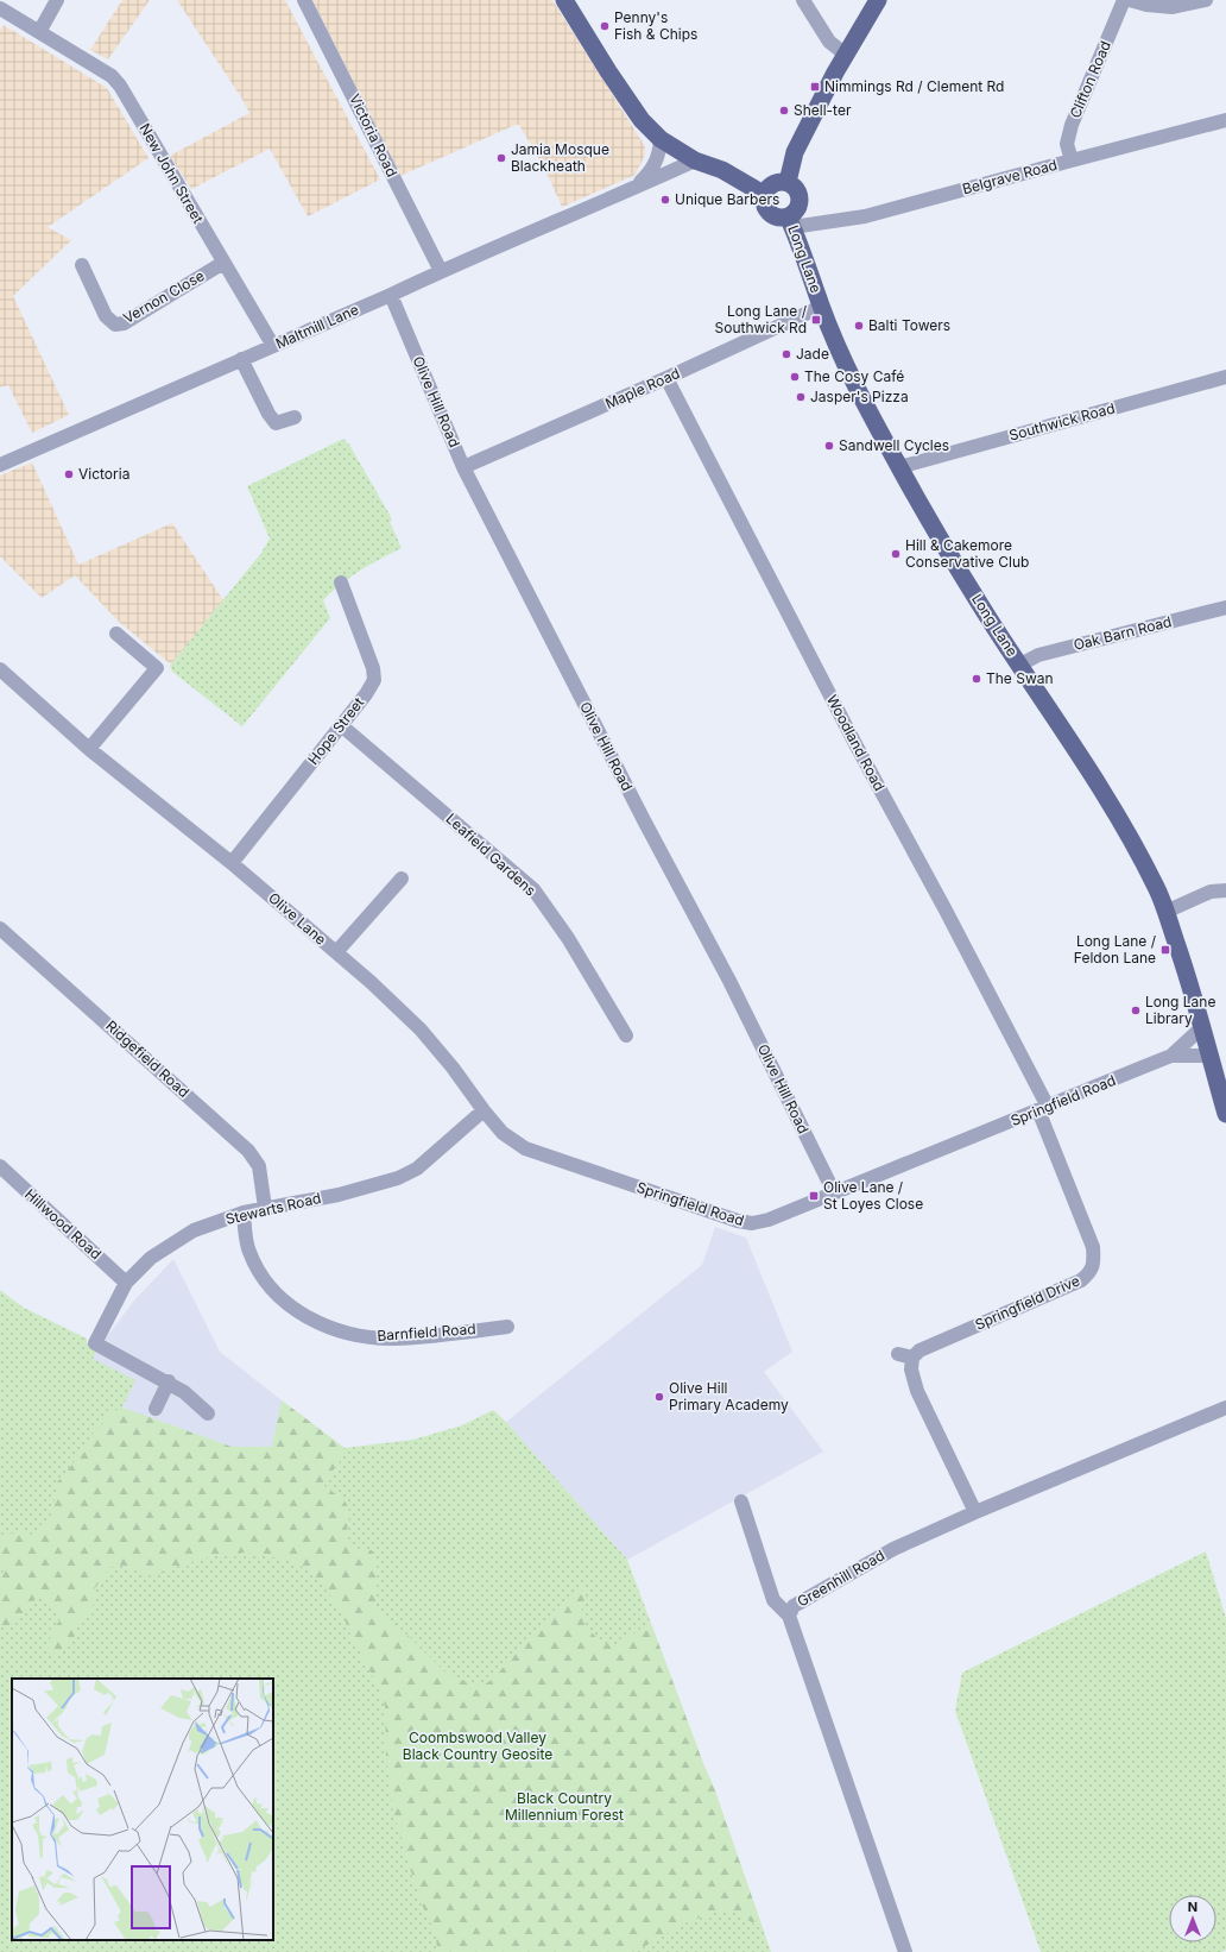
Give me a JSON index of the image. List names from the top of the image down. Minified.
{"streets":{"main road":["Long Lane"],"street":["Clifton Road","Victoria Road","New John Street","Belgrave Road","Vernon Close","Maltmill Lane","Maple Road","Olive Hill Road","Southwick Road","Oak Barn Road","Hope Street","Woodland Road","Leafield Gardens","Olive Lane","Ridgefield Road","Springfield Road","Stewarts Road","Hillwood Road","Springfield Drive","Barnfield Road","Greenhill Road"]},"crossings":[["Clifton Road","Belgrave Road"],["Victoria Road","Maltmill Lane"],["New John Street","Vernon Close"],["New John Street","Maltmill Lane"],["Belgrave Road","Long Lane"],["Long Lane","Maple Road"],["Long Lane","Southwick Road"],["Long Lane","Oak Barn Road"],["Long Lane","Springfield Road"],["Maltmill Lane","Olive Hill Road"],["Maple Road","Olive Hill Road"],["Maple Road","Woodland Road"],["Olive Hill Road","Springfield Road"],["Hope Street","Leafield Gardens"],["Hope Street","Olive Lane"],["Woodland Road","Springfield Road"],["Woodland Road","Springfield Drive"],["Olive Lane","Springfield Road"],["Olive Lane","Stewarts Road"],["Ridgefield Road","Stewarts Road"],["Springfield Road","Stewarts Road"],["Springfield Road","Springfield Drive"],["Stewarts Road","Hillwood Road"],["Stewarts Road","Barnfield Road"],["Springfield Drive","Greenhill Road"]],"parks":["Coombswood Valley Black Country Geosite","Black Country Millennium Forest"],"places":{"other":["Penny's Fish & Chips","Shell-ter","Jamia Mosque Blackheath","Unique Barbers","Balti Towers","Jade","The Cosy Café","Jasper's Pizza","Sandwell Cycles","Victoria","Hill & Cakemore Conservative Club","The Swan","Long Lane Library","Olive Hill Primary Academy"],"transit":["Nimmings Rd / Clement Rd","Long Lane / Southwick Rd","Long Lane / Feldon Lane","Olive Lane / St Loyes Close"]},"north":"top"}
